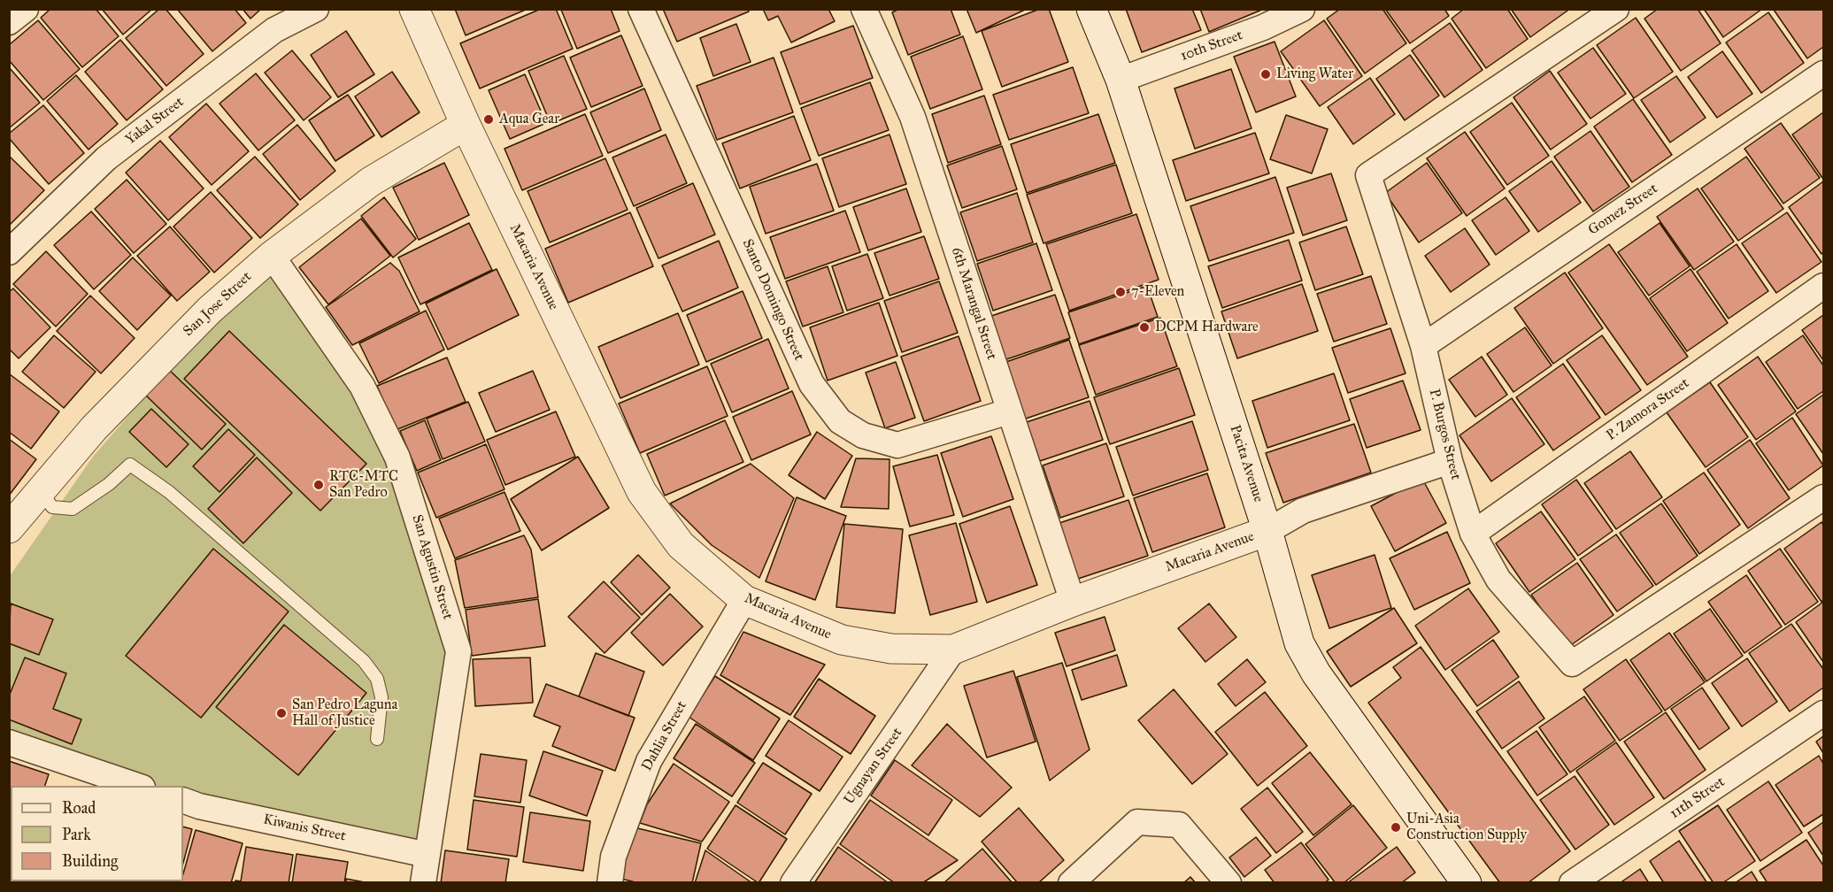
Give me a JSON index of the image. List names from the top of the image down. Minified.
{"streets":{"street":["10th Street","Yakal Street","Gomez Street","Macaria Avenue","Santo Domingo Street","6th Marangal Street","San Jose Street","P. Zamora Street","P. Burgos Street","Pacita Avenue","San Agustin Street","Dahlia Street","Ugnayan Street","11th Street","Kiwanis Street"]},"crossings":[["10th Street","Pacita Avenue"],["Gomez Street","P. Burgos Street"],["Macaria Avenue","6th Marangal Street"],["Macaria Avenue","San Jose Street"],["Macaria Avenue","Pacita Avenue"],["Macaria Avenue","Dahlia Street"],["Macaria Avenue","Ugnayan Street"],["Santo Domingo Street","6th Marangal Street"],["San Jose Street","San Agustin Street"],["P. Zamora Street","P. Burgos Street"],["San Agustin Street","Kiwanis Street"]],"places":["Living Water","Aqua Gear","7-Eleven","DCPM Hardware","RTC-MTC San Pedro","San Pedro Laguna Hall of Justice","Uni-Asia Construction Supply"],"legend":["Road","Park","Building"]}
